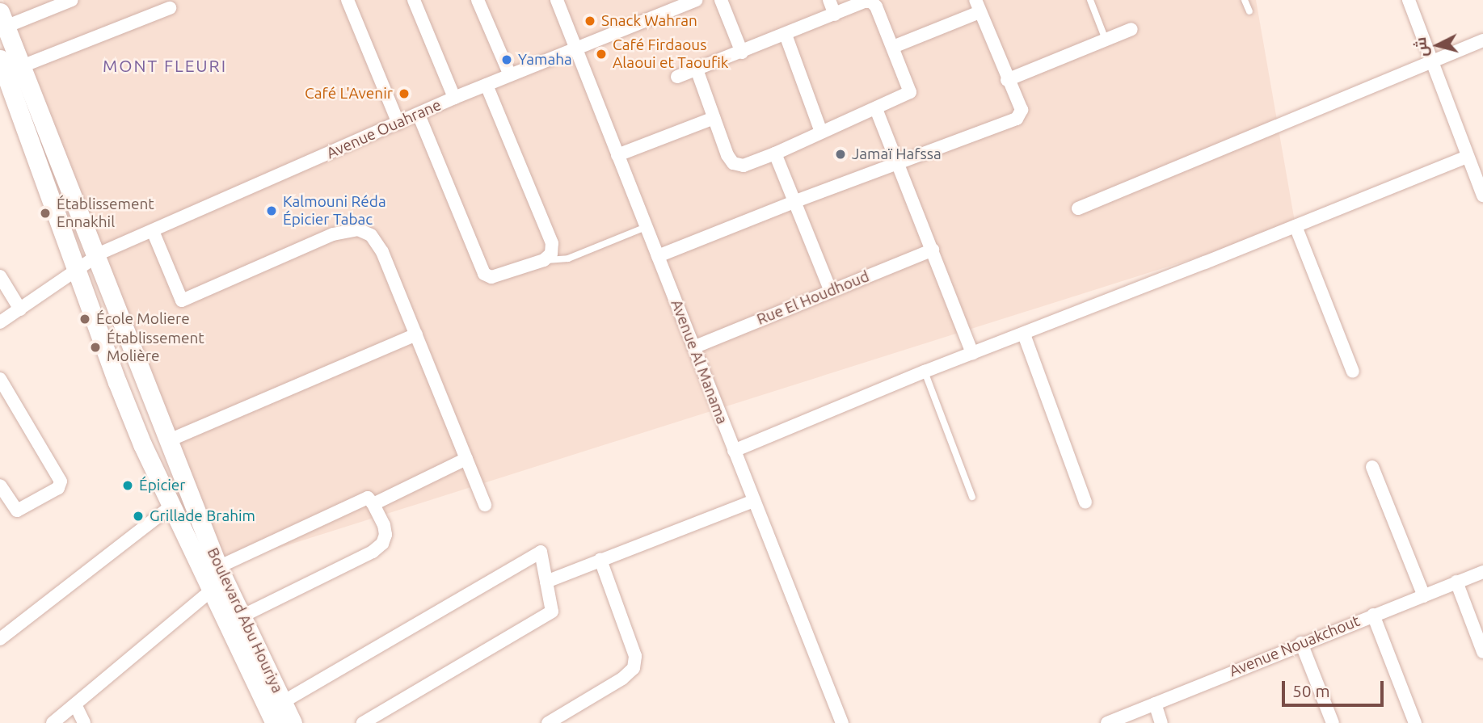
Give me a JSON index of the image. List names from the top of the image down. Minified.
{"streets":{"main road":["Boulevard Abu Houriya"],"street":["Avenue Ouahrane","Rue El Houdhoud","Avenue Al Manama","Avenue Nouakchout"]},"crossings":[["Avenue Ouahrane","Avenue Al Manama"],["Avenue Ouahrane","Boulevard Abu Houriya"],["Rue El Houdhoud","Avenue Al Manama"]],"districts":["MONT FLEURI"],"places":["Snack Wahran","Café Firdaous Alaoui et Taoufik","Yamaha","Café L'Avenir","Jamaï Hafssa","Kalmouni Réda Épicier Tabac","Établissement Ennakhil","École Moliere","Établissement Molière","Épicier","Grillade Brahim"],"scale_bar":"50 m","north":"left"}
